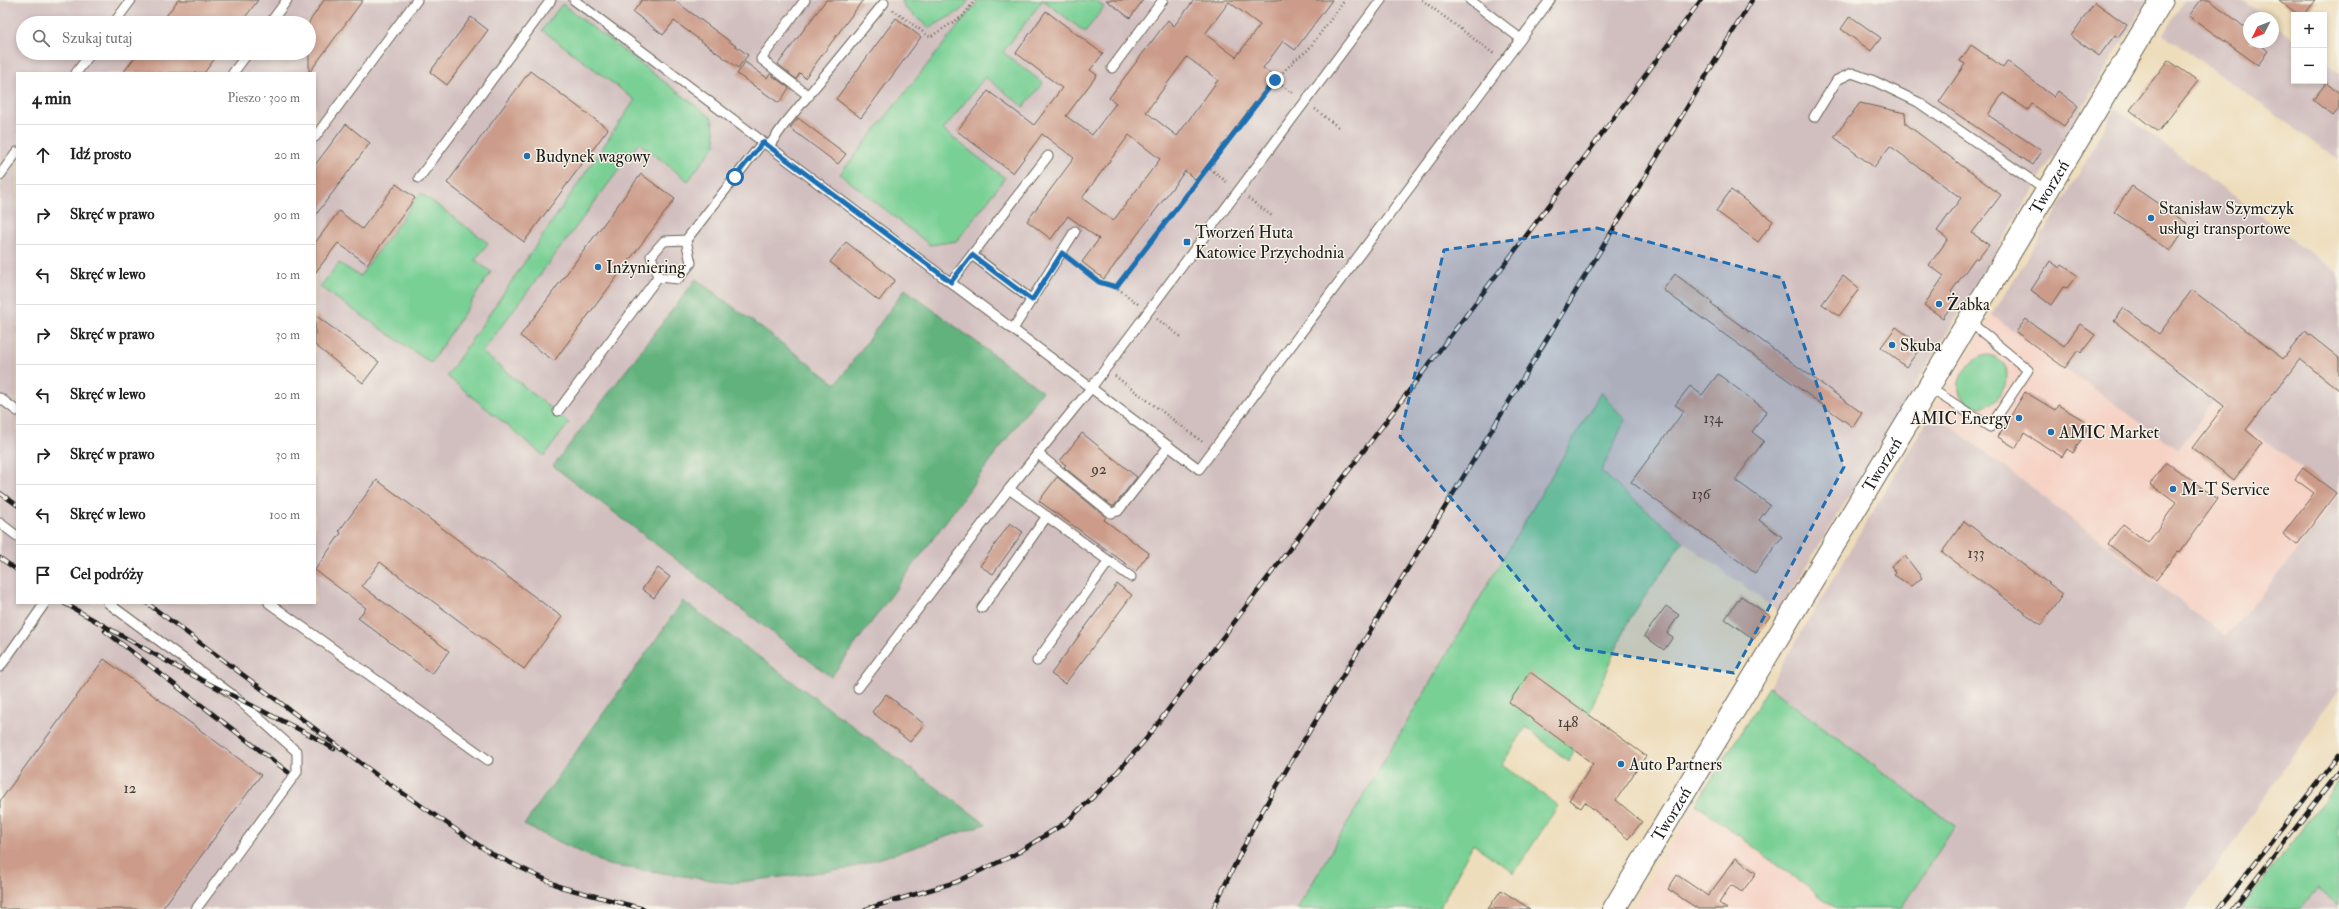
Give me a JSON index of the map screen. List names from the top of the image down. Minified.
{"streets":{"street":["Tworzeń"]},"places":{"other":["Budynek wagowy","Stanisław Szymczyk usługi transportowe","Inżyniering","Żabka","Skuba","AMIC Energy","AMIC Market","M-T Service","Auto Partners"],"transit":["Tworzeń Huta Katowice Przychodnia"]},"house_numbers":["134","92","136","133","148","12"],"north":"bottom left","page":{"map_buttons":["+","−"],"search":"Szukaj tutaj","heading":["4 min","Pieszo · 300 m"],"list":[["Idź prosto","20 m"],["Skręć w prawo","90 m"],["Skręć w lewo","10 m"],["Skręć w prawo","30 m"],["Skręć w lewo","20 m"],["Skręć w prawo","30 m"],["Skręć w lewo","100 m"],"Cel podróży"]}}
